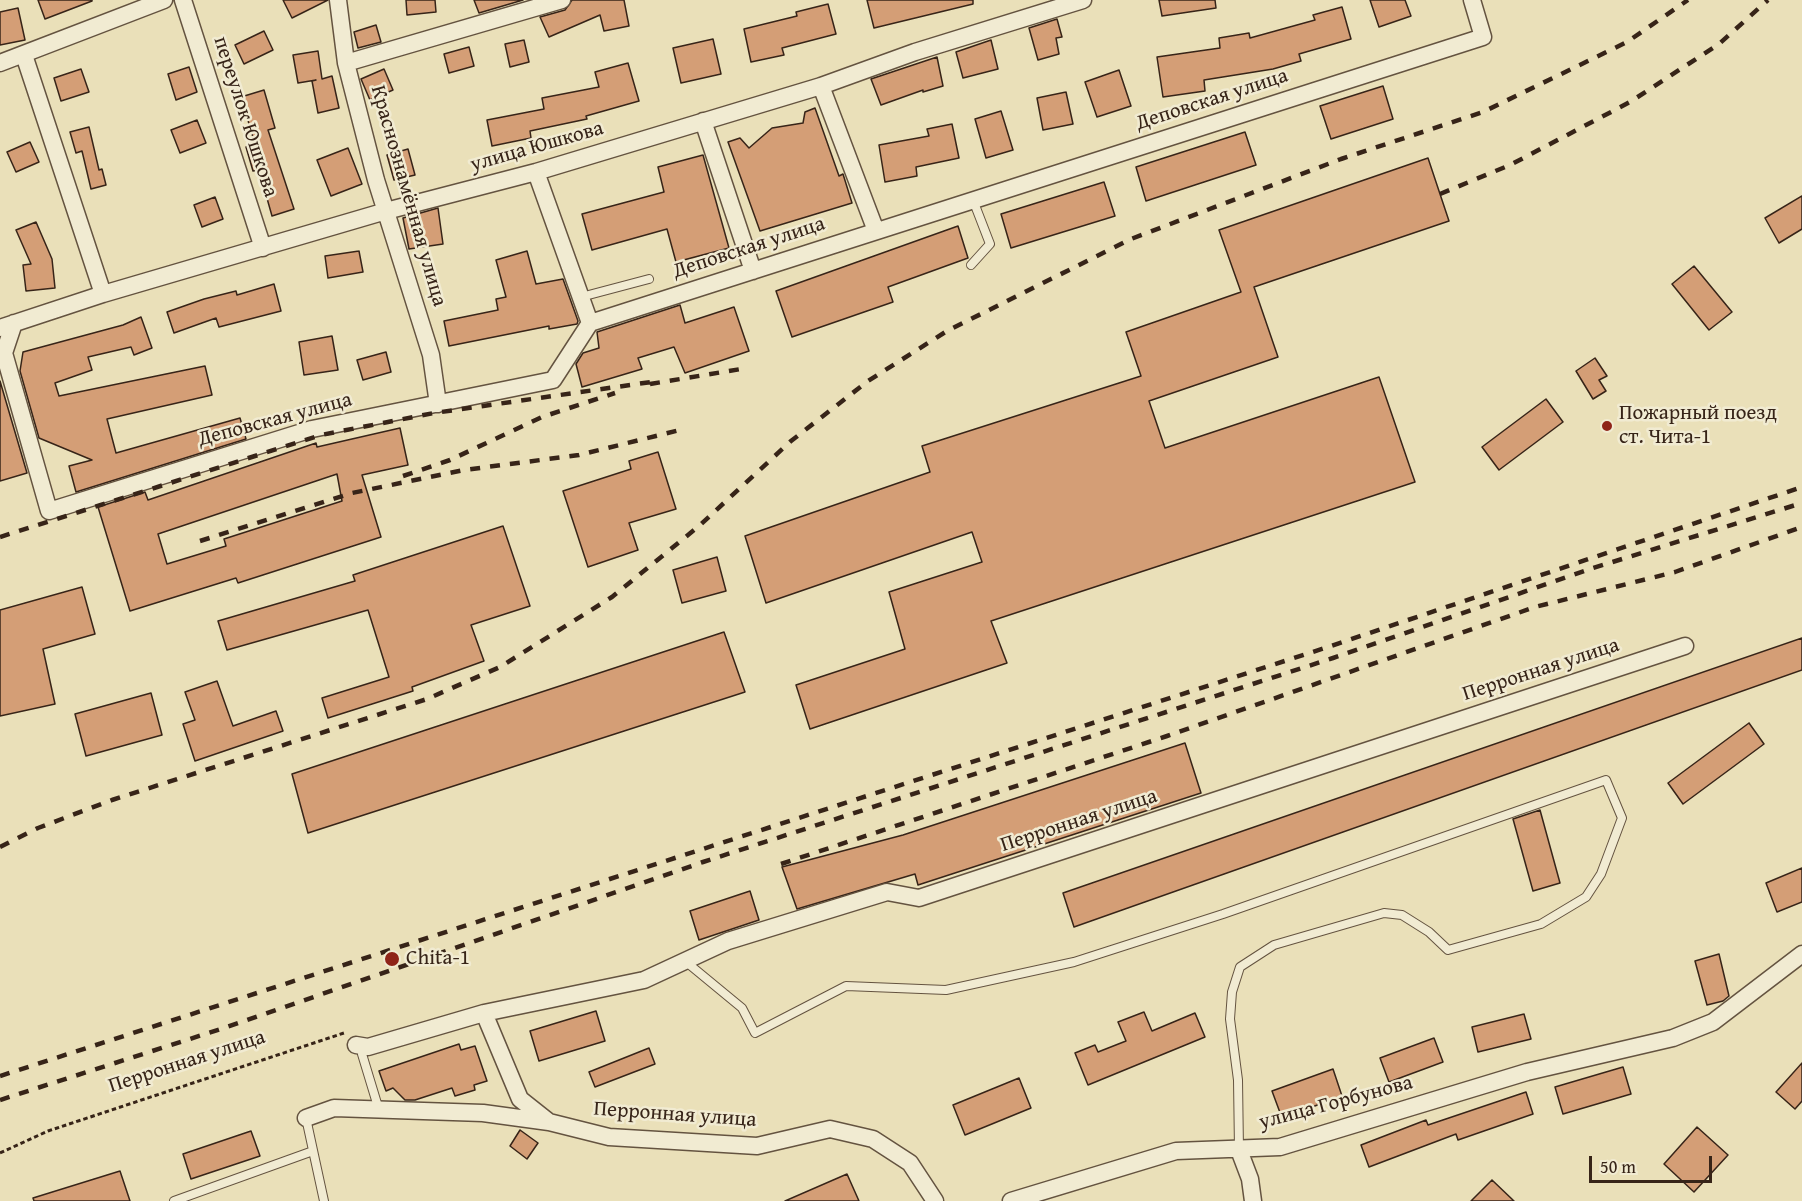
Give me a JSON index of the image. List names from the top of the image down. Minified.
{"streets":{"street":["Деповская улица","переулок Юшкова","улица Юшкова","Краснознамённая улица","Перронная улица","улица Горбунова"]},"crossings":[["Деповская улица","улица Юшкова"],["Деповская улица","Краснознамённая улица"],["переулок Юшкова","улица Юшкова"],["улица Юшкова","Краснознамённая улица"]],"places":["Пожарный поезд ст. Чита-1","Chita-1"],"scale_bar":"50 m"}
